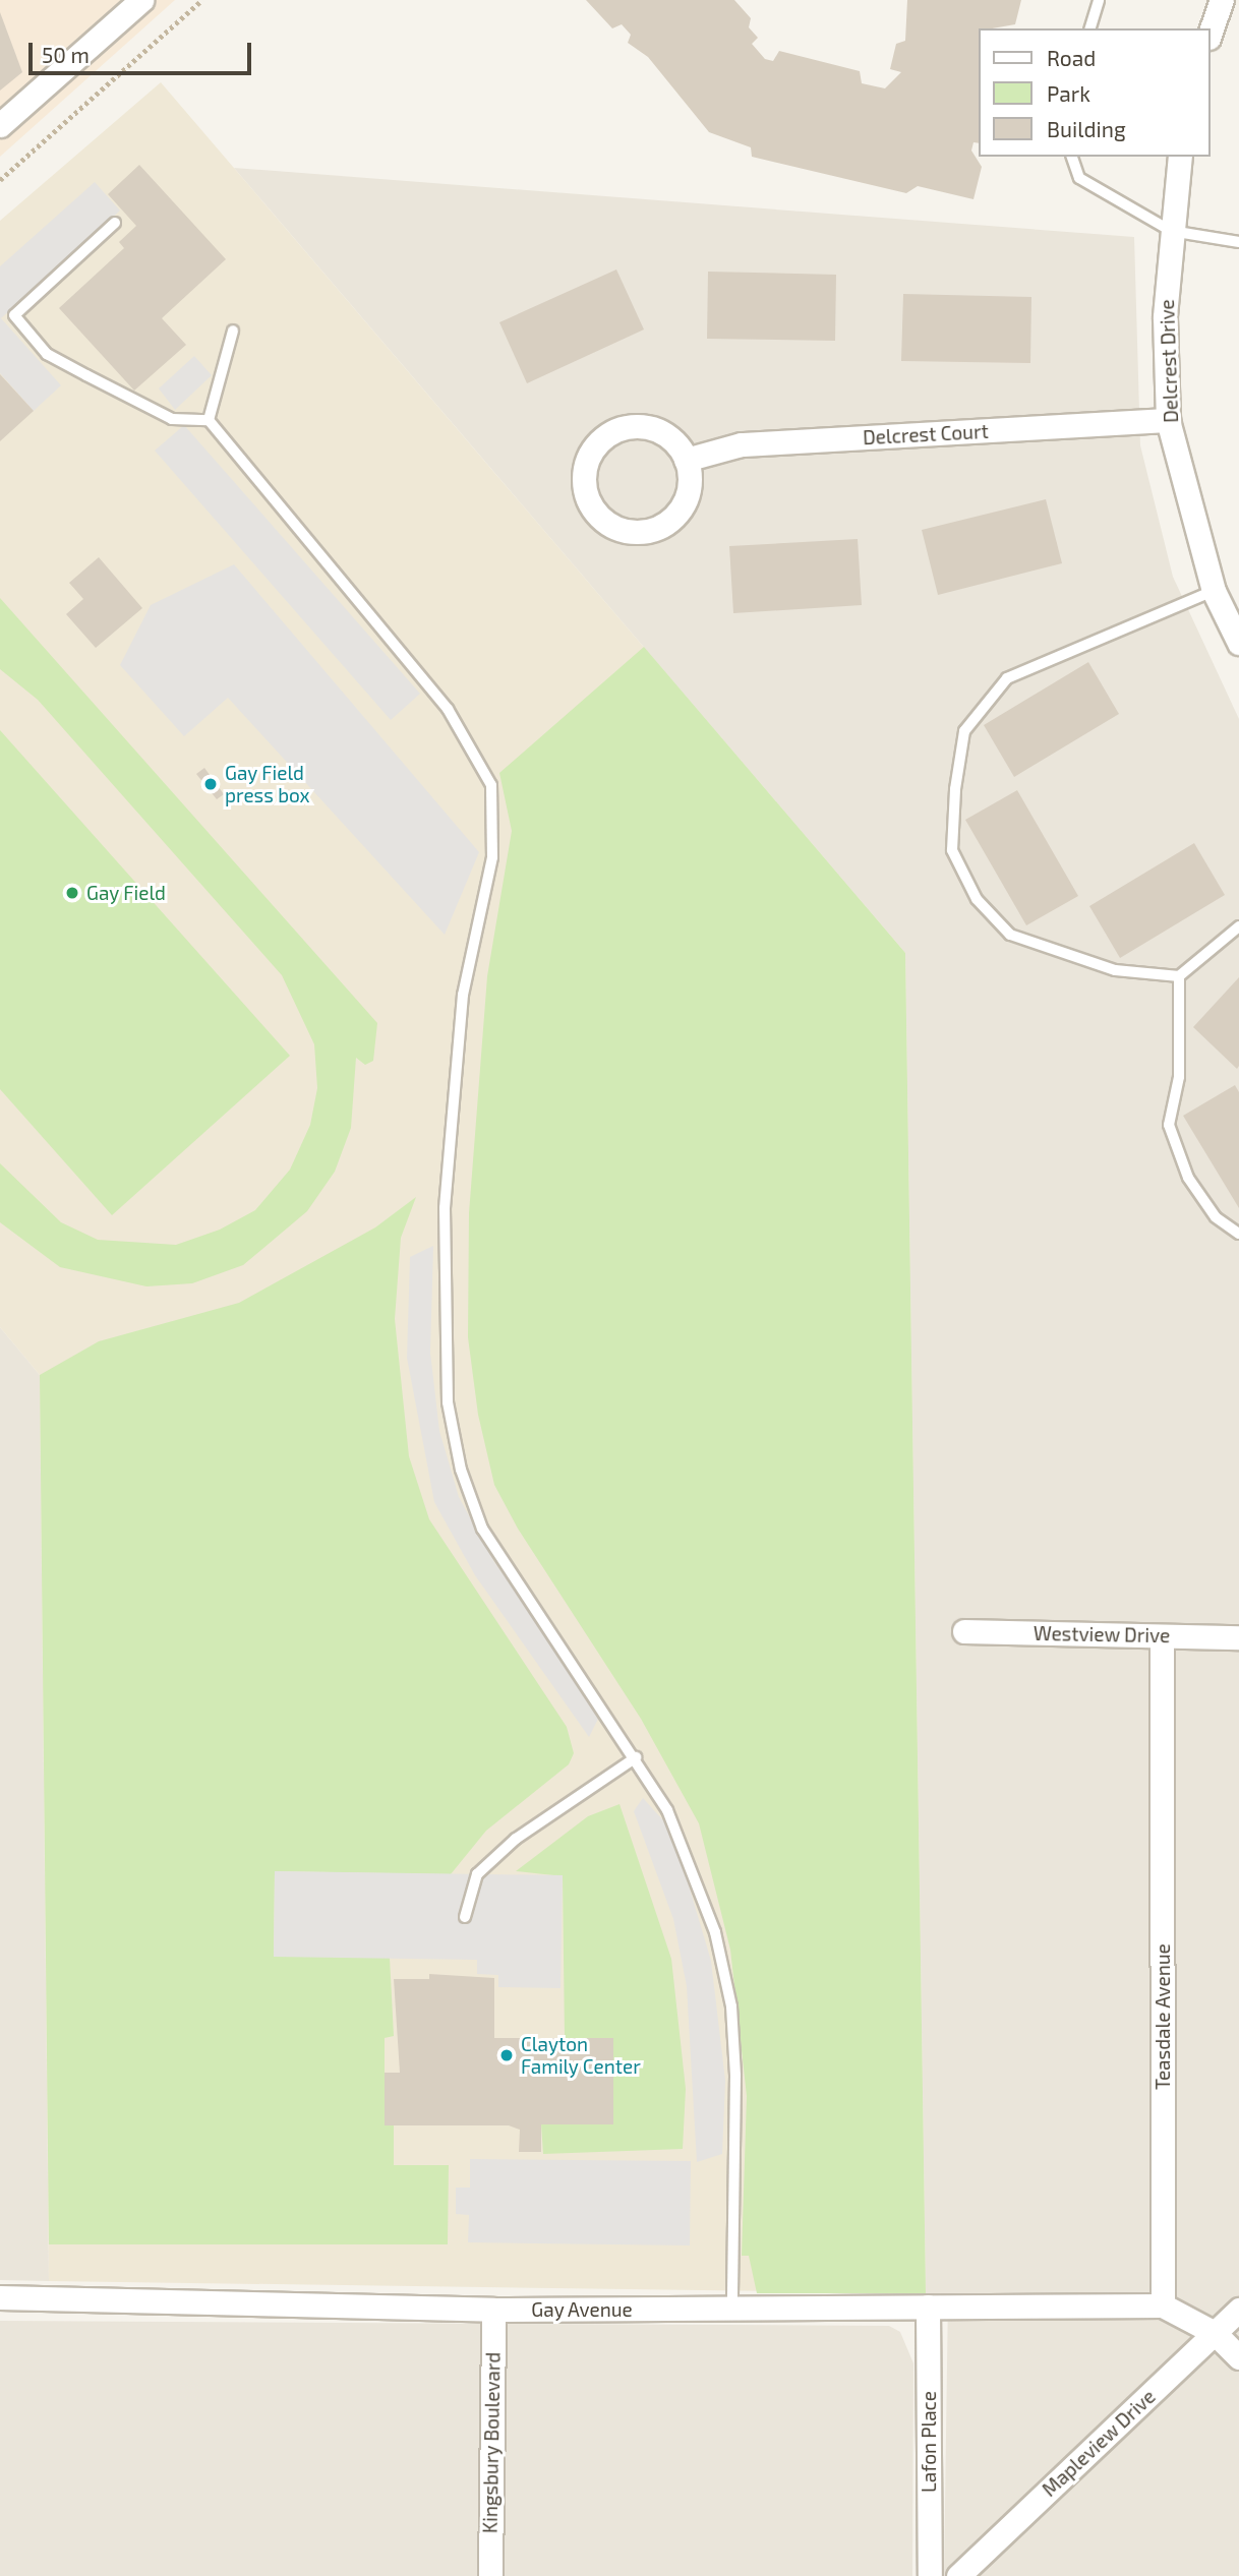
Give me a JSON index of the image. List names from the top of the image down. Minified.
{"streets":{"street":["Delcrest Drive","Delcrest Court","Westview Drive","Teasdale Avenue","Gay Avenue","Lafon Place","Kingsbury Boulevard","Mapleview Drive"]},"crossings":[["Delcrest Drive","Delcrest Court"],["Westview Drive","Teasdale Avenue"],["Teasdale Avenue","Gay Avenue"],["Gay Avenue","Lafon Place"],["Gay Avenue","Kingsbury Boulevard"]],"places":["Gay Field press box","Gay Field","Clayton Family Center"],"legend":["Road","Park","Building"],"scale_bar":"50 m"}
